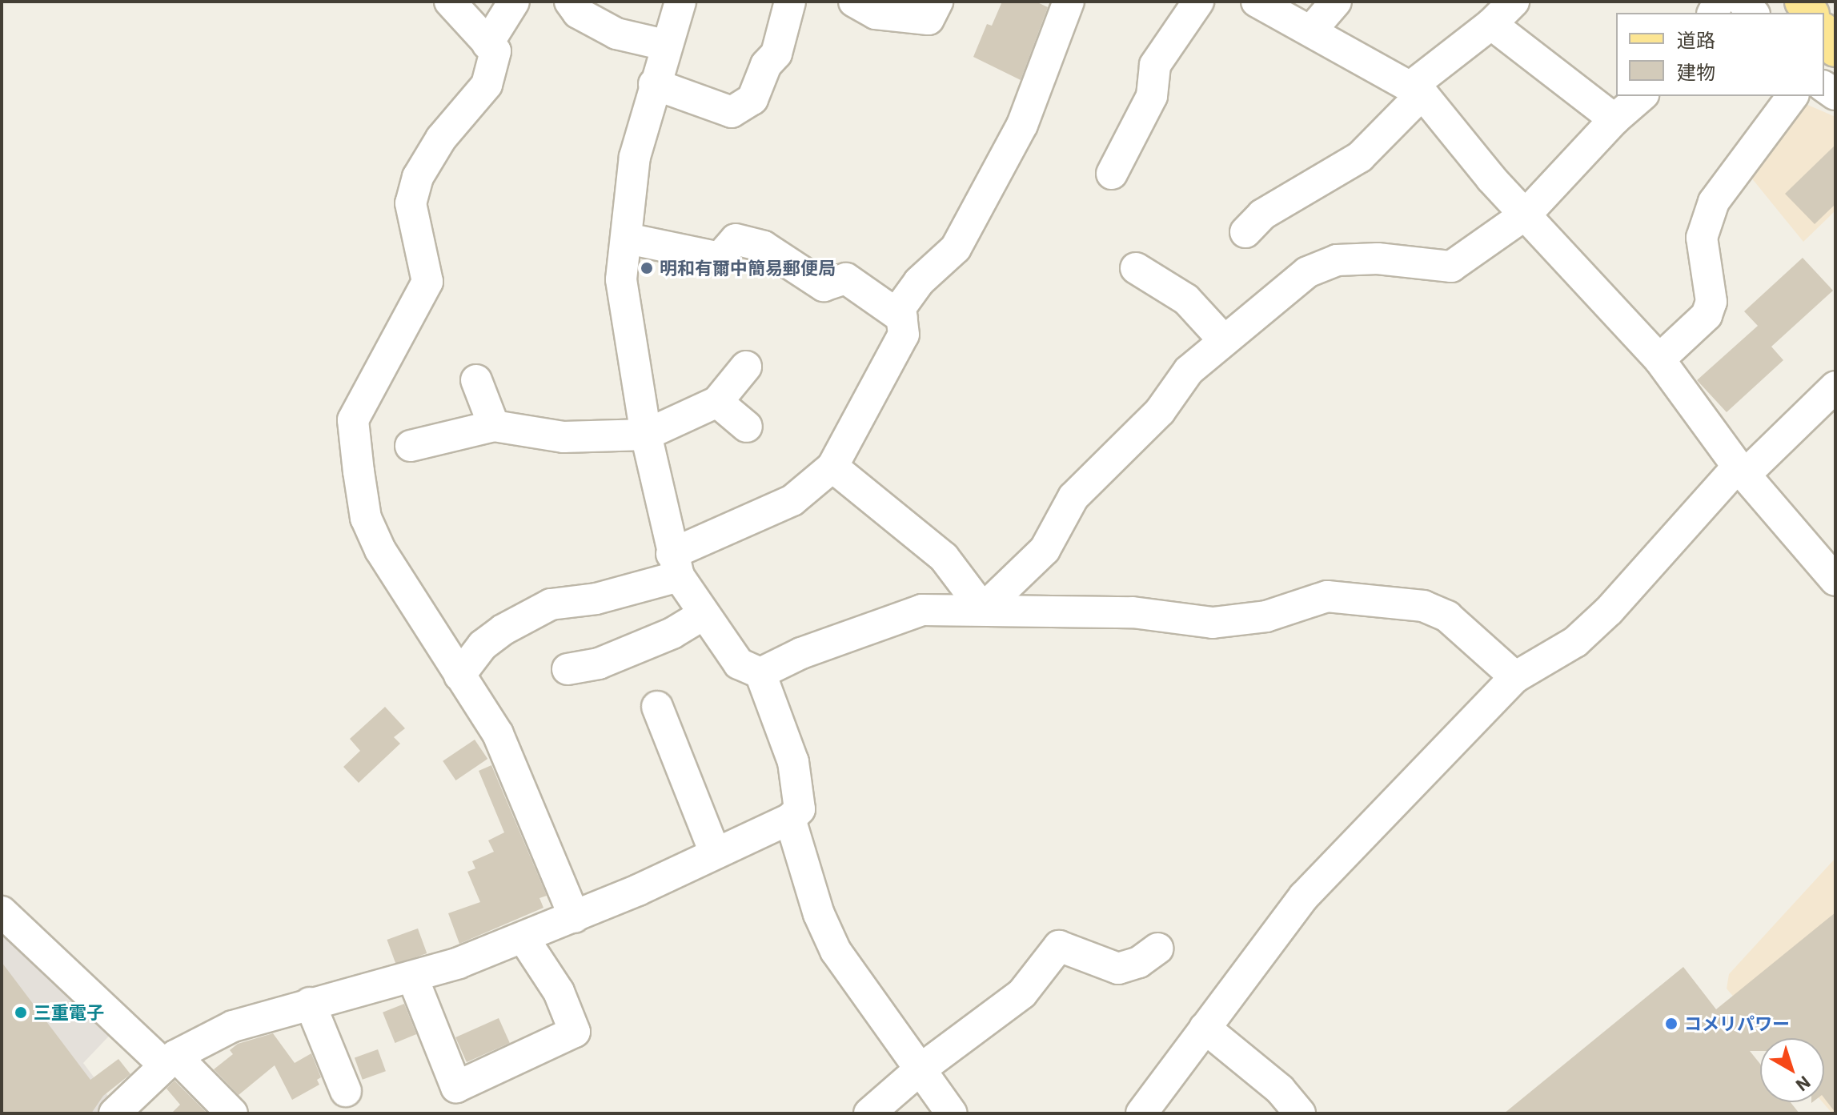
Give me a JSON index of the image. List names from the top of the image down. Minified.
{"places":["明和有爾中簡易郵便局","三重電子","コメリパワー"],"legend":["道路","建物"],"north":"bottom right"}
